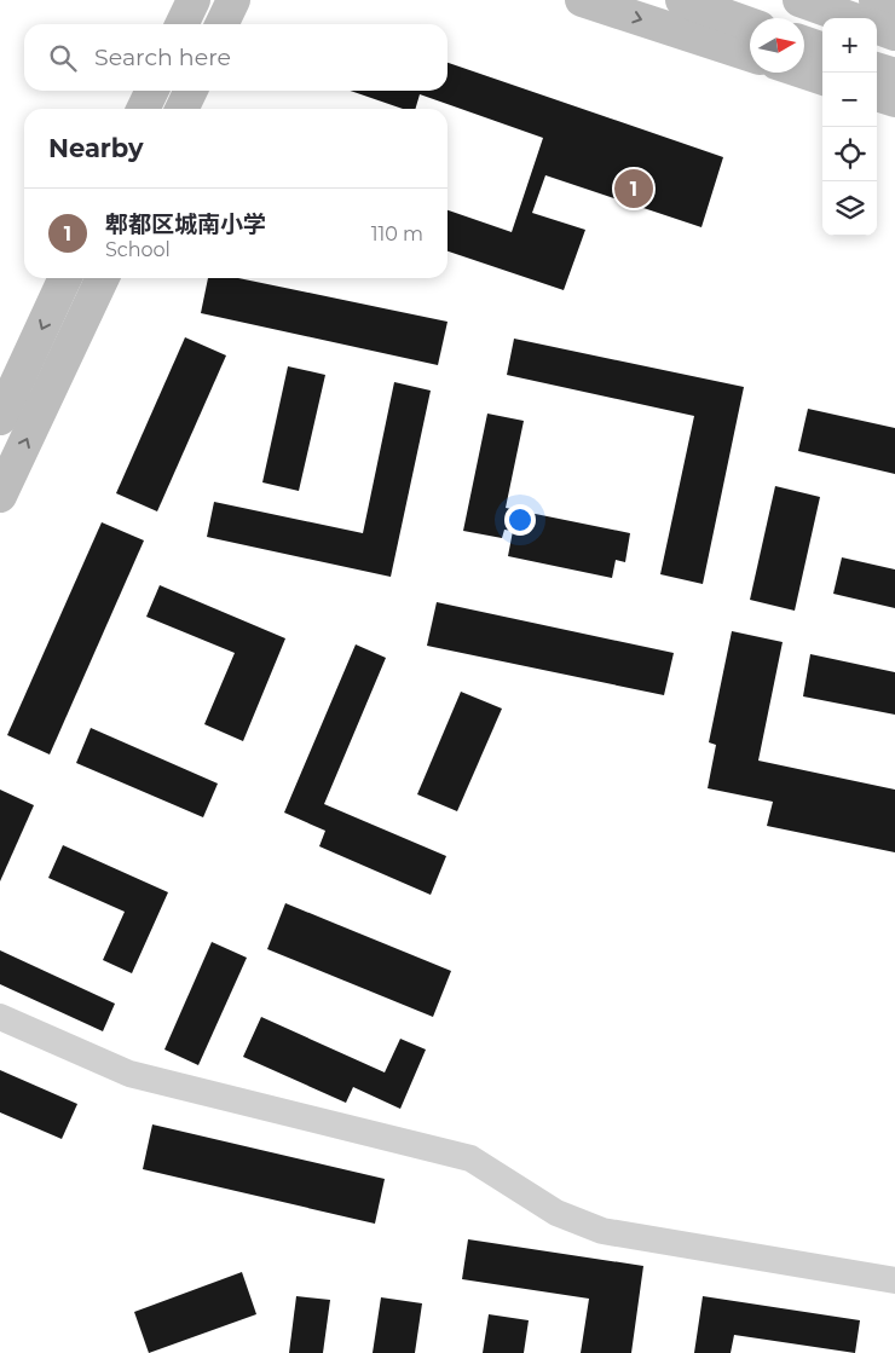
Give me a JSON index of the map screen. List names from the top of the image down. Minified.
{"north":"right","page":{"map_buttons":["+","−"],"search":"Search here","heading":"Nearby","pins":"1","list":[{"mark":"1","name":"郫都区城南小学","note":"School","value":"110 m"}]}}
